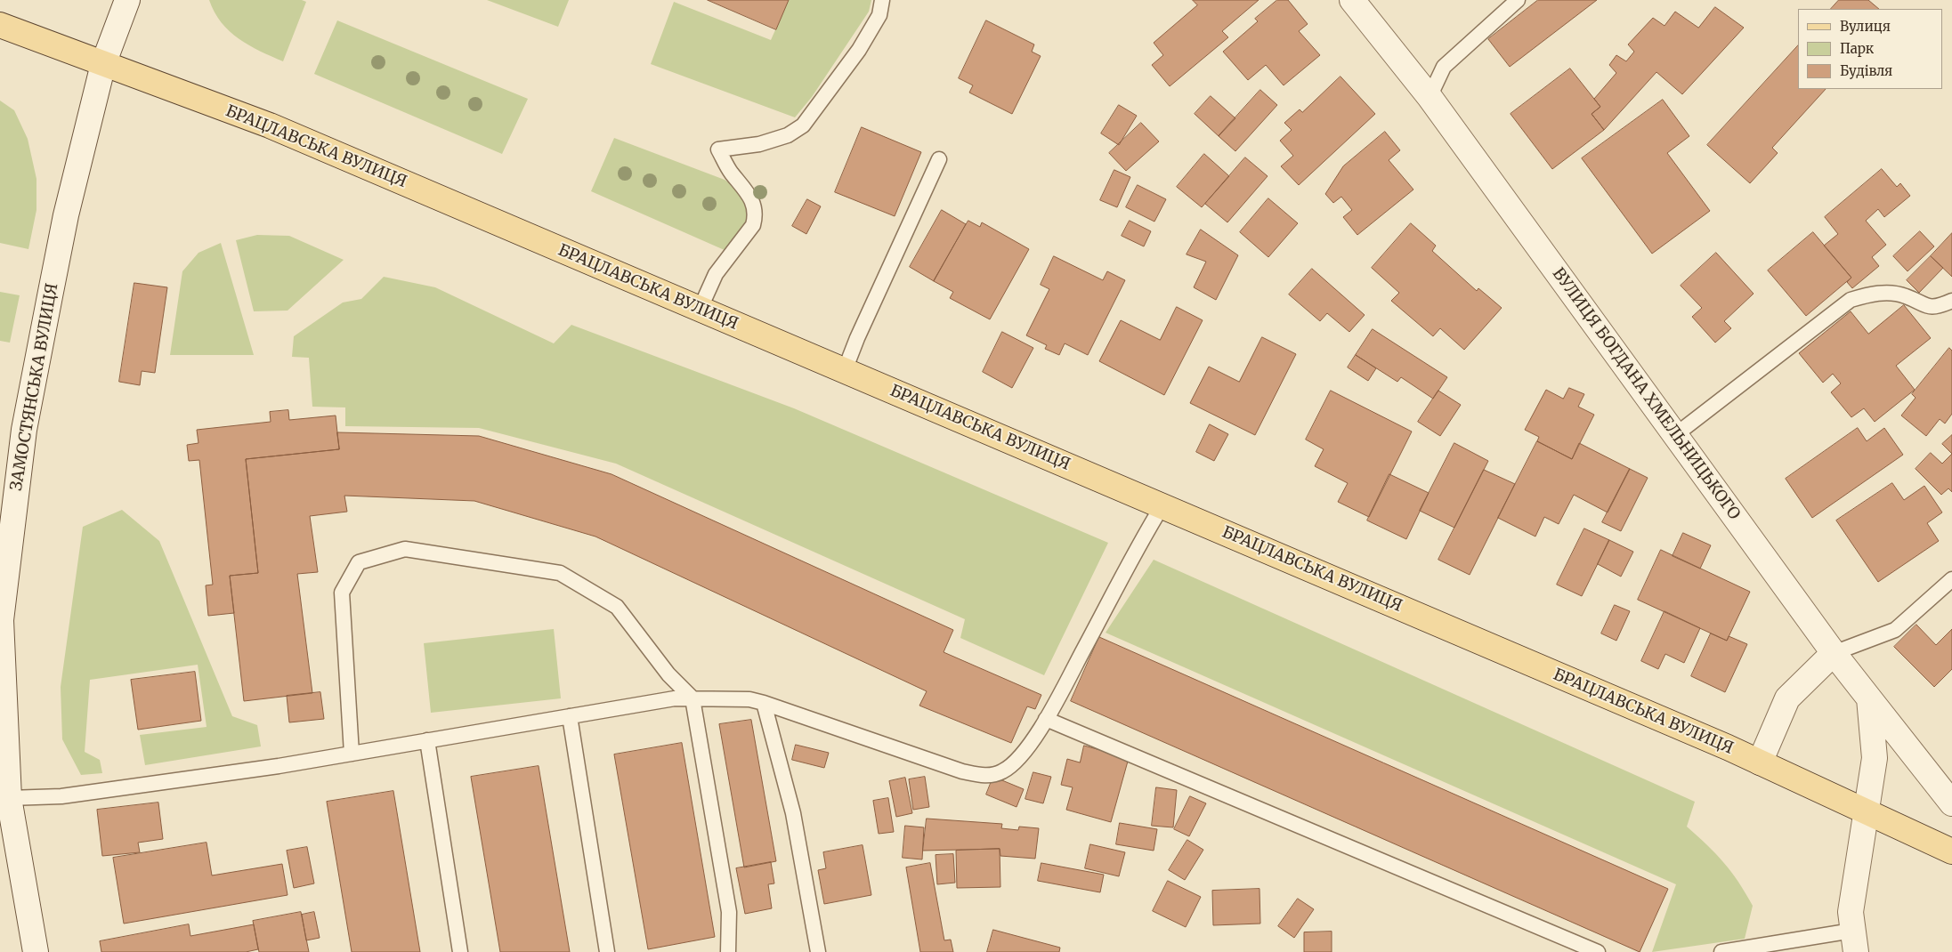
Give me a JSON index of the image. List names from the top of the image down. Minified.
{"streets":{"main road":["БРАЦЛАВСЬКА ВУЛИЦЯ"],"street":["ЗАМОСТЯНСЬКА ВУЛИЦЯ","ВУЛИЦЯ БОГДАНА ХМЕЛЬНИЦЬКОГО"]},"crossings":[["БРАЦЛАВСЬКА ВУЛИЦЯ","ЗАМОСТЯНСЬКА ВУЛИЦЯ"]],"legend":["Вулиця","Парк","Будівля"]}
